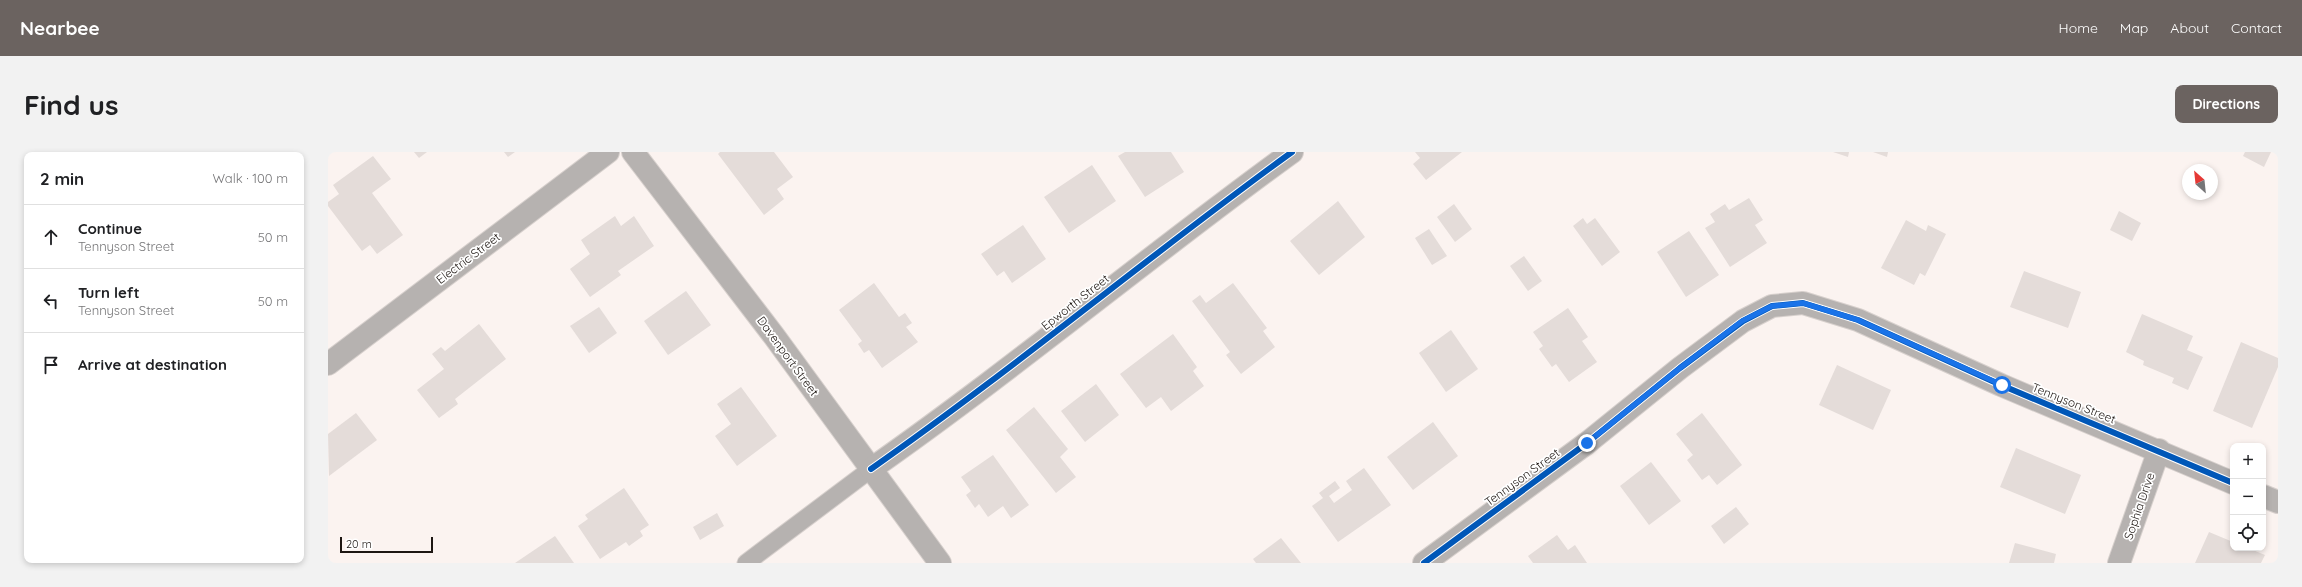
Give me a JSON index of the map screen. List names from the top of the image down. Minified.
{"streets":{"street":["Electric Street","Epworth Street","Davenport Street","Tennyson Street","Sophia Drive"]},"crossings":[["Epworth Street","Davenport Street"],["Tennyson Street","Sophia Drive"]],"scale_bar":"20 m","north":"top left","page":{"header":"Nearbee","nav":["Home","Map","About","Contact"],"buttons":"Directions","title":"Find us","heading":["2 min","Walk · 100 m"],"list":[["Continue","Tennyson Street","50 m"],["Turn left","Tennyson Street","50 m"],"Arrive at destination"],"map_buttons":["+","−"],"scale":"20 m"}}
